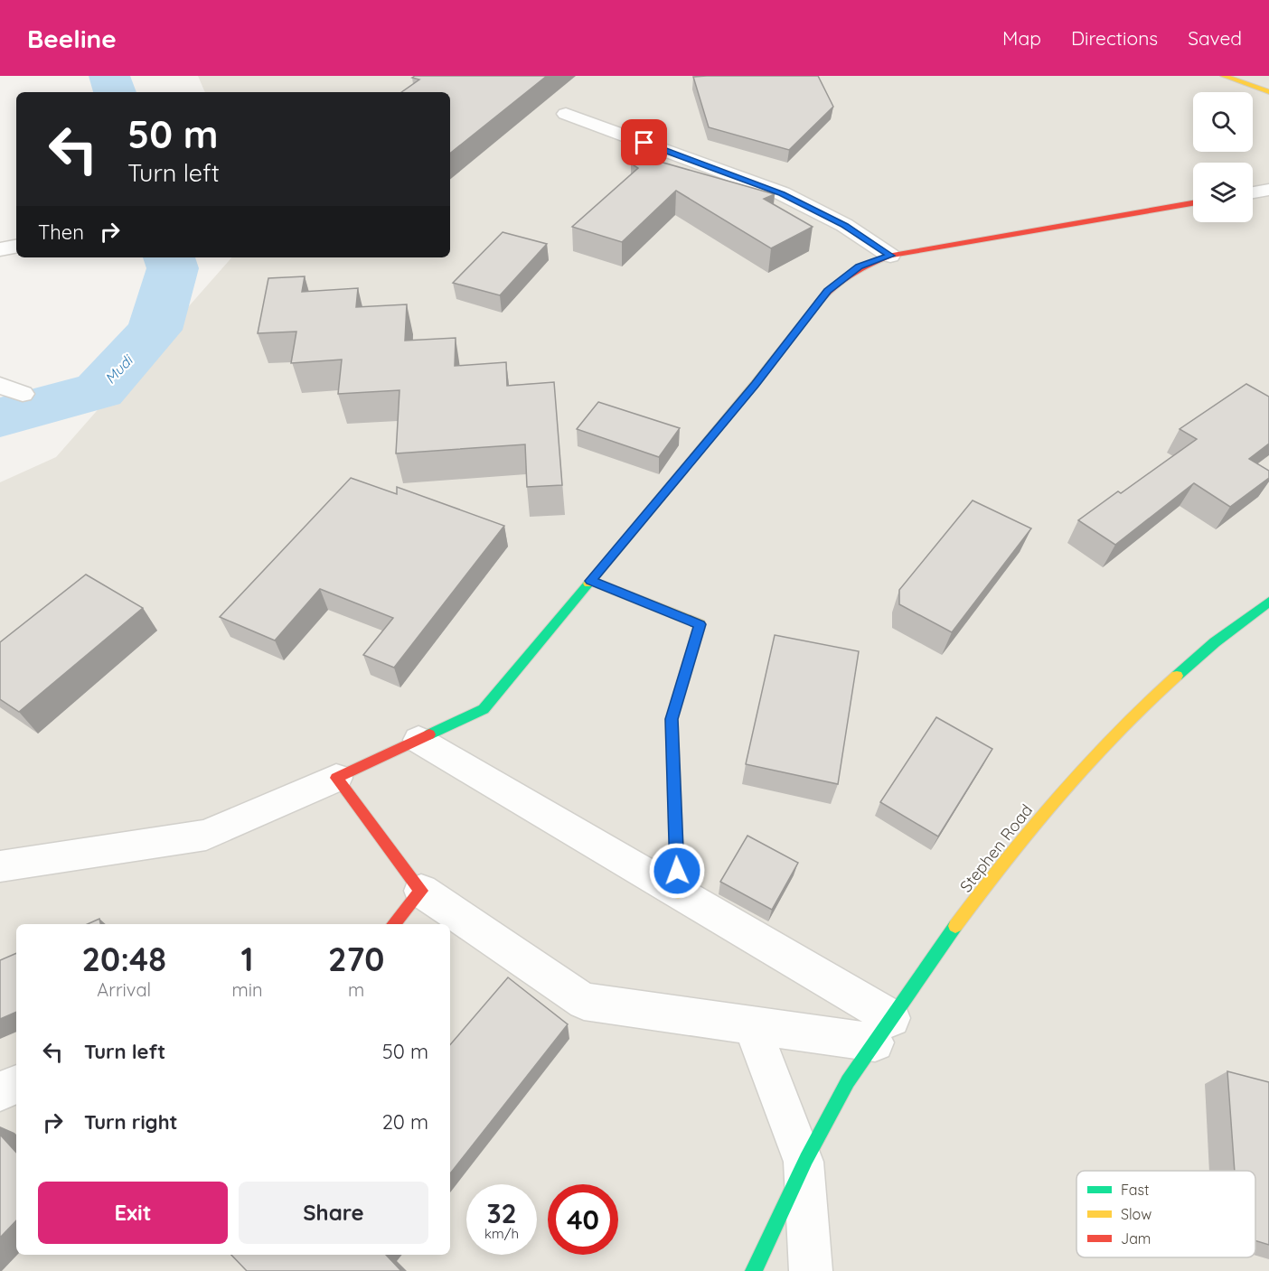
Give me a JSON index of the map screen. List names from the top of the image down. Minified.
{"streets":{"street":["Stephen Road"]},"water":["Mudi"],"legend":["Fast","Slow","Jam"],"page":{"header":"Beeline","nav":["Map","Directions","Saved"],"turn":["50 m","Turn left"],"then":"Then","eta":["20:48","Arrival","1","min","270","m"],"list":[{"name":"Turn left","value":"50 m"},{"name":"Turn right","value":"20 m"}],"buttons":["Exit","Share"],"speed":"32 km/h","limit":"40"}}
